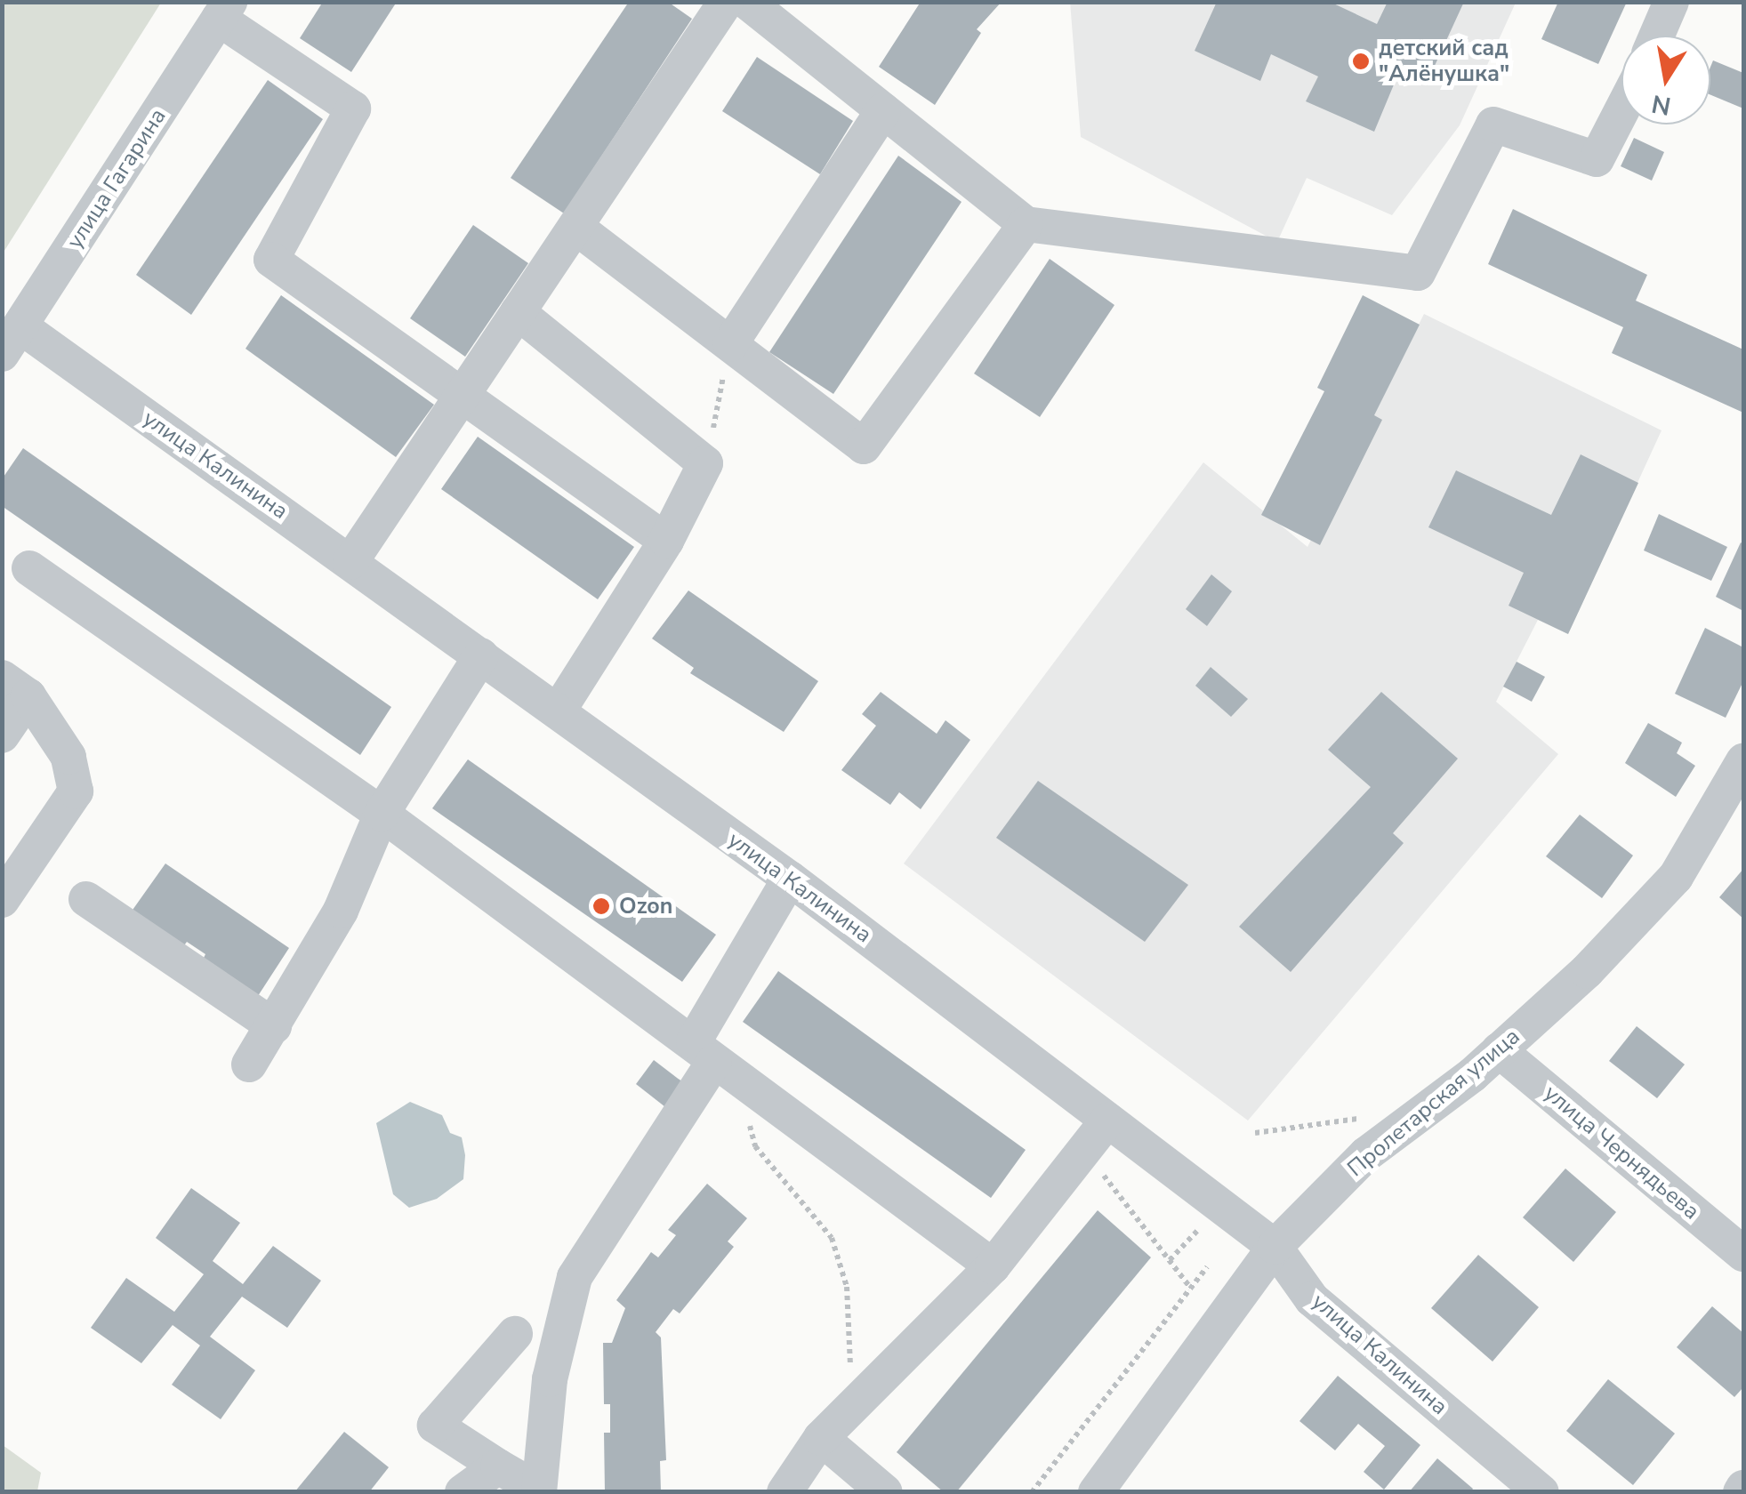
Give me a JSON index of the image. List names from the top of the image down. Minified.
{"streets":{"street":["улица Гагарина","улица Калинина","Пролетарская улица","улица Чернядьева"]},"crossings":[["улица Гагарина","улица Калинина"],["улица Калинина","Пролетарская улица"],["Пролетарская улица","улица Чернядьева"]],"places":["детский сад \"Алёнушка\"","Ozon"],"north":"bottom"}
